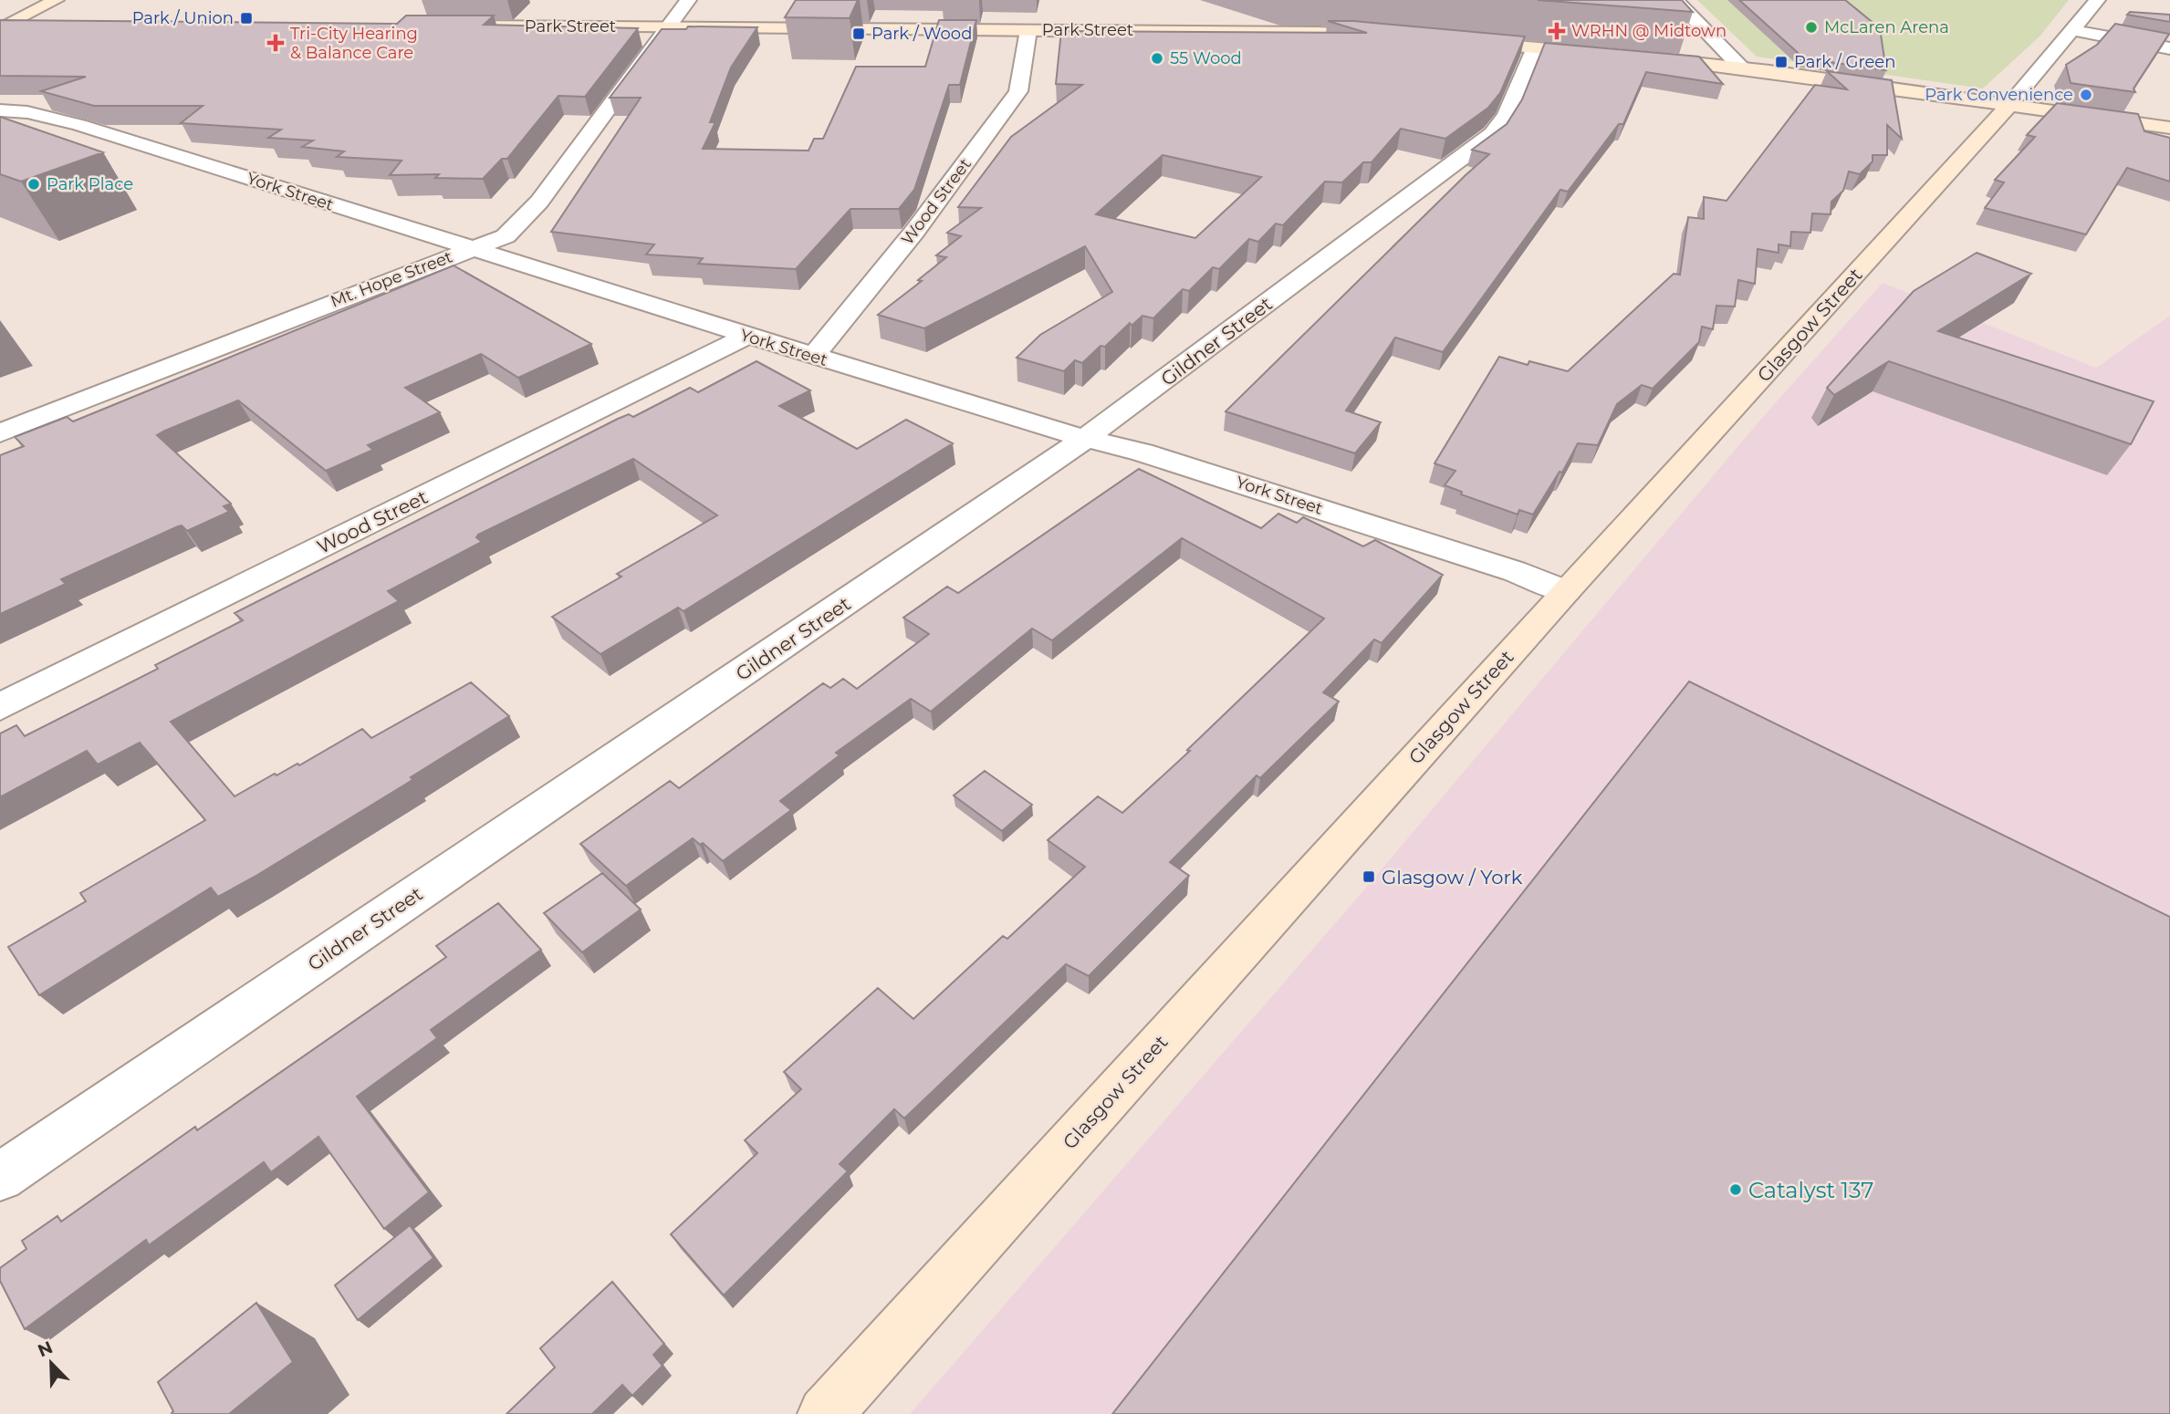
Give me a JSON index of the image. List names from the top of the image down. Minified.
{"streets":{"street":["Park Street","York Street","Wood Street","Mt. Hope Street","Glasgow Street","Gildner Street"]},"crossings":[["Park Street","Wood Street"],["Park Street","Mt. Hope Street"],["York Street","Wood Street"],["York Street","Mt. Hope Street"],["York Street","Glasgow Street"],["York Street","Gildner Street"]],"places":{"transit":["Park / Union","Park / Wood","Park / Green","Glasgow / York"],"other":["McLaren Arena","55 Wood","Park Convenience","Park Place","Catalyst 137"],"health":["WRHN @ Midtown","Tri-City Hearing & Balance Care"]},"north":"top left"}
